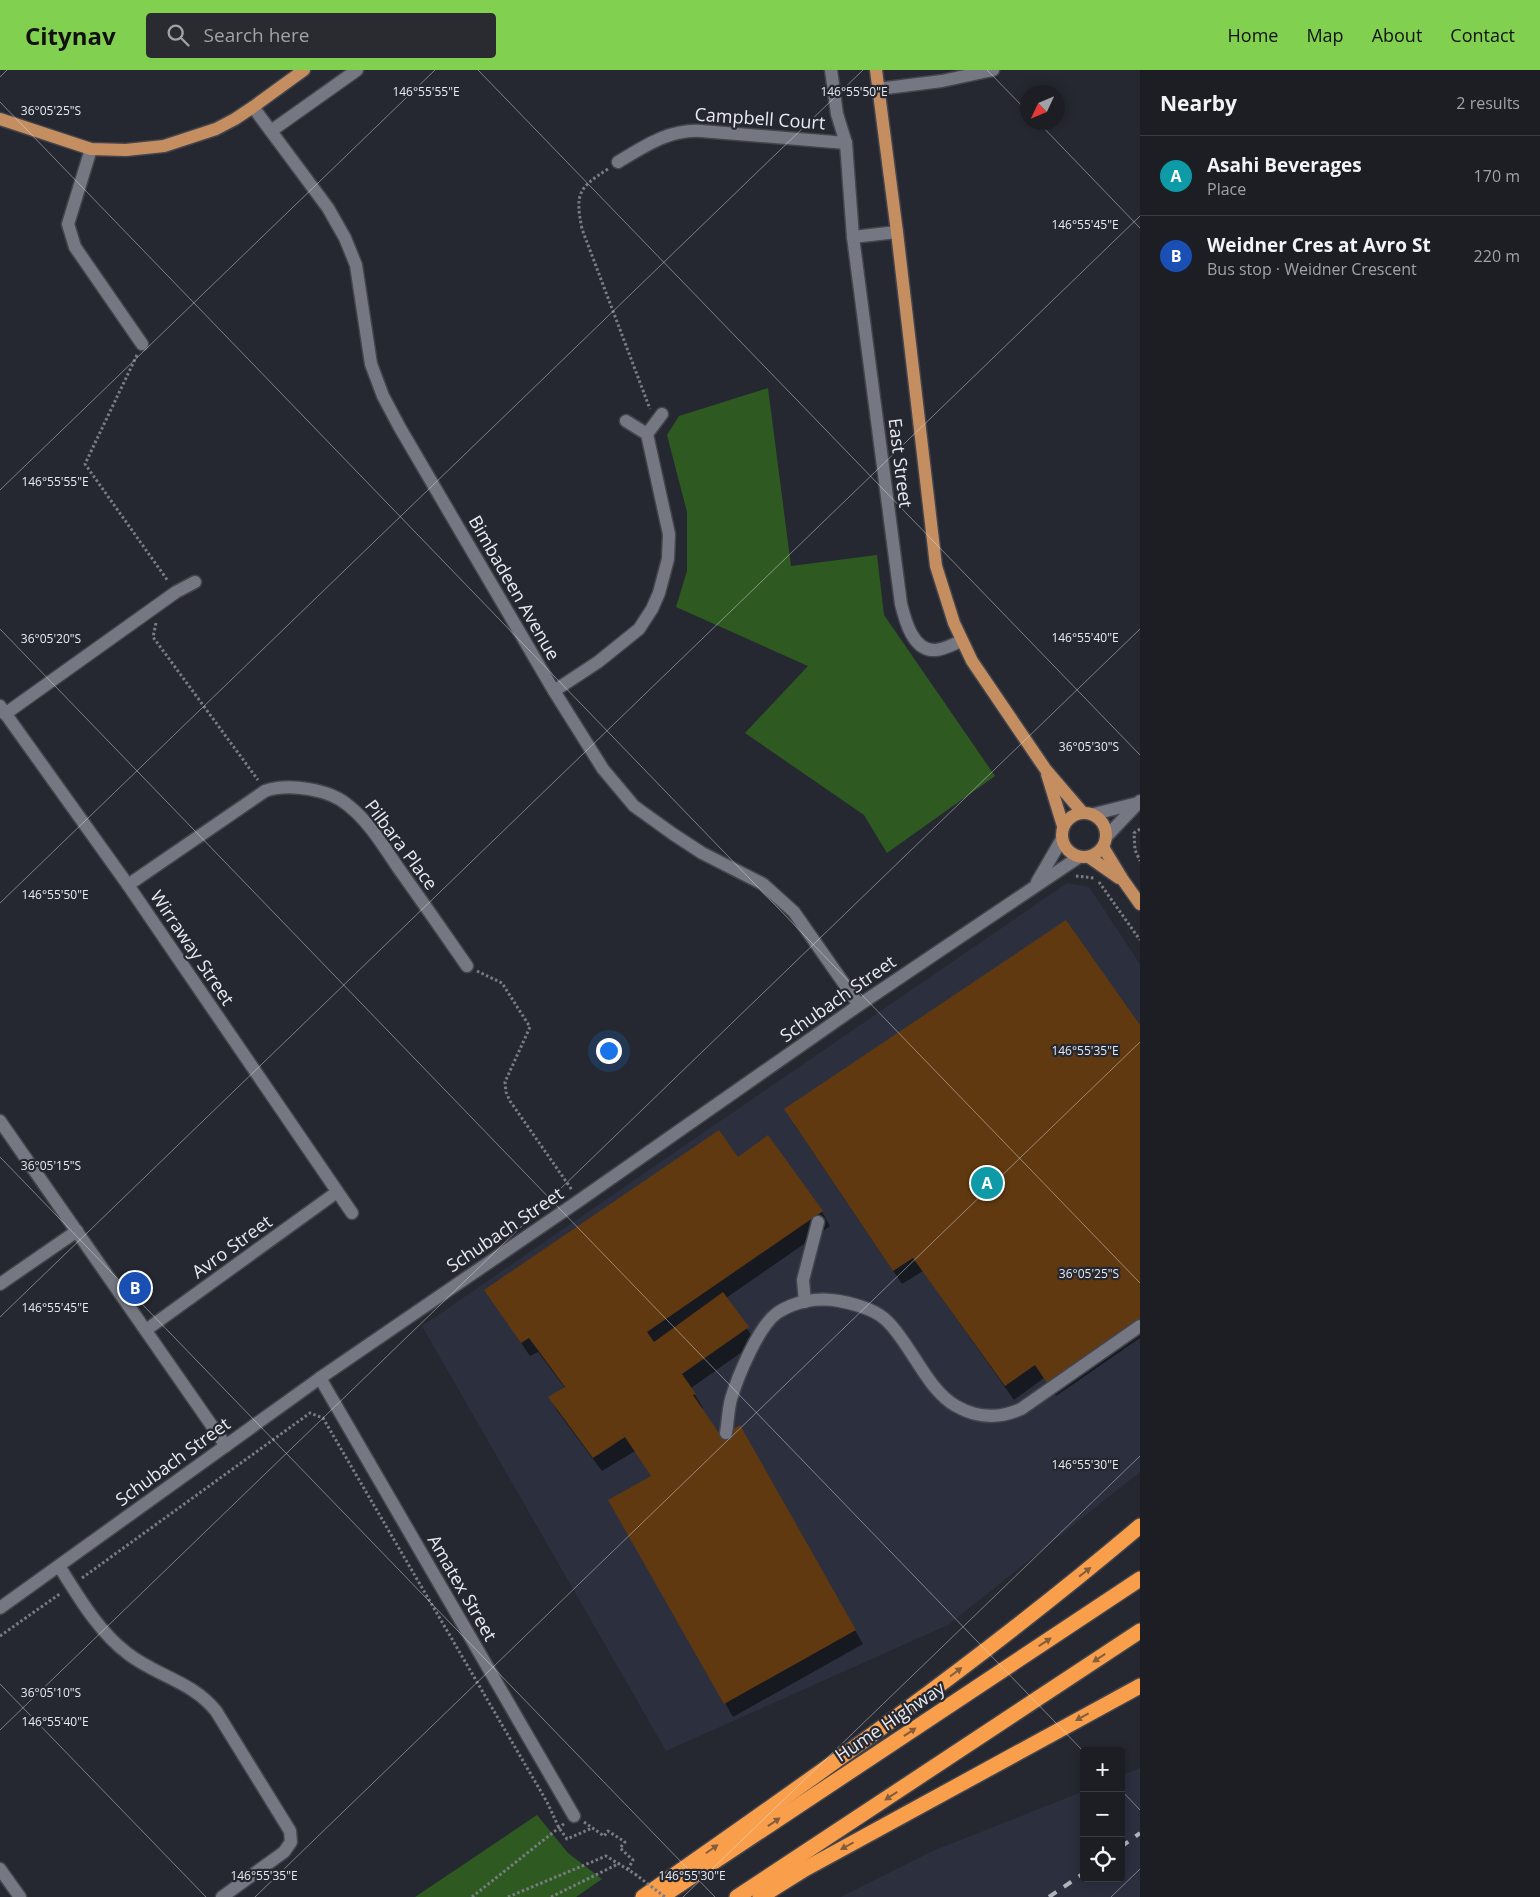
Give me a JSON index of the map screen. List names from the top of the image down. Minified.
{"streets":{"highway":["Hume Highway"],"main road":["East Street"],"street":["Campbell Court","Bimbadeen Avenue","Pilbara Place","Wirraway Street","Schubach Street","Avro Street","Amatex Street"]},"crossings":[["Campbell Court","East Street"],["East Street","Schubach Street"],["Bimbadeen Avenue","Schubach Street"],["Pilbara Place","Wirraway Street"],["Wirraway Street","Avro Street"],["Schubach Street","Amatex Street"]],"north":"bottom left","page":{"header":"Citynav","search":"Search here","nav":["Home","Map","About","Contact"],"heading":["Nearby","2 results"],"list":[{"mark":"A","name":"Asahi Beverages","note":"Place","value":"170 m"},{"mark":"B","name":"Weidner Cres at Avro St","note":"Bus stop · Weidner Crescent","value":"220 m"}],"pins":["A","B"],"map_buttons":["+","−"]},"coordinates":["146°55'55\"E","146°55'50\"E","36°05'25\"S","146°55'45\"E","146°55'40\"E","36°05'20\"S","36°05'30\"S","146°55'35\"E","36°05'15\"S","146°55'30\"E","36°05'10\"S"]}
